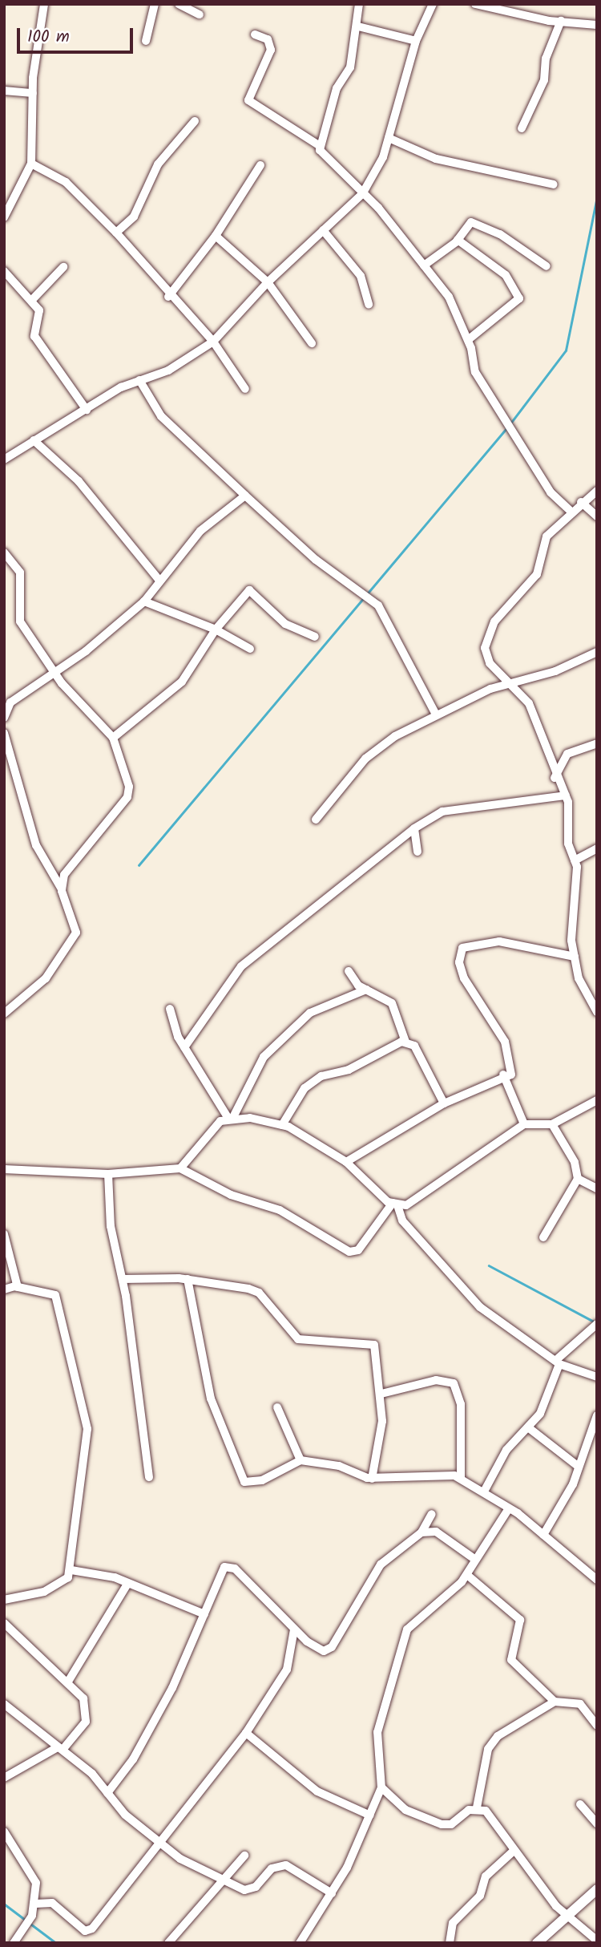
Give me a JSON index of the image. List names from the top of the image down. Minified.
{"scale_bar":"100 m"}
